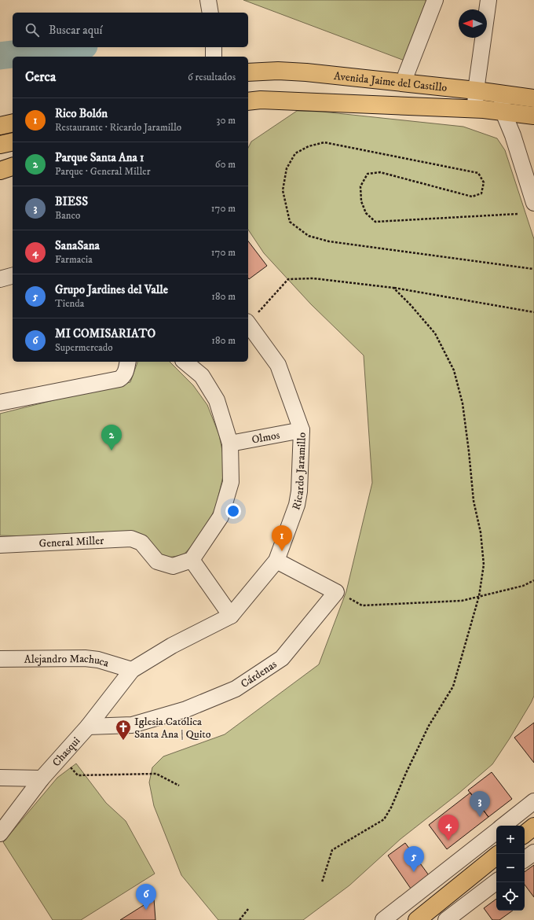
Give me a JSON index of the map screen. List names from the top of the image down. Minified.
{"streets":{"main road":["Avenida Jaime del Castillo"],"street":["Olmos","Ricardo Jaramillo","General Miller","Alejandro Machuca","Cárdenas","Chasqui"]},"crossings":[["Olmos","Ricardo Jaramillo"],["Ricardo Jaramillo","Alejandro Machuca"],["Ricardo Jaramillo","Chasqui"],["Alejandro Machuca","Chasqui"],["Cárdenas","Chasqui"]],"places":{"church":["Iglesia Católica Santa Ana | Quito"]},"north":"left","page":{"search":"Buscar aquí","heading":["Cerca","6 resultados"],"list":[{"mark":"1","name":"Rico Bolón","note":"Restaurante · Ricardo Jaramillo","value":"30 m"},{"mark":"2","name":"Parque Santa Ana 1","note":"Parque · General Miller","value":"60 m"},{"mark":"3","name":"BIESS","note":"Banco","value":"170 m"},{"mark":"4","name":"SanaSana","note":"Farmacia","value":"170 m"},{"mark":"5","name":"Grupo Jardines del Valle","note":"Tienda","value":"180 m"},{"mark":"6","name":"MI COMISARIATO","note":"Supermercado","value":"180 m"}],"pins":["2","1","3","4","5","6"],"map_buttons":["+","−"]}}
